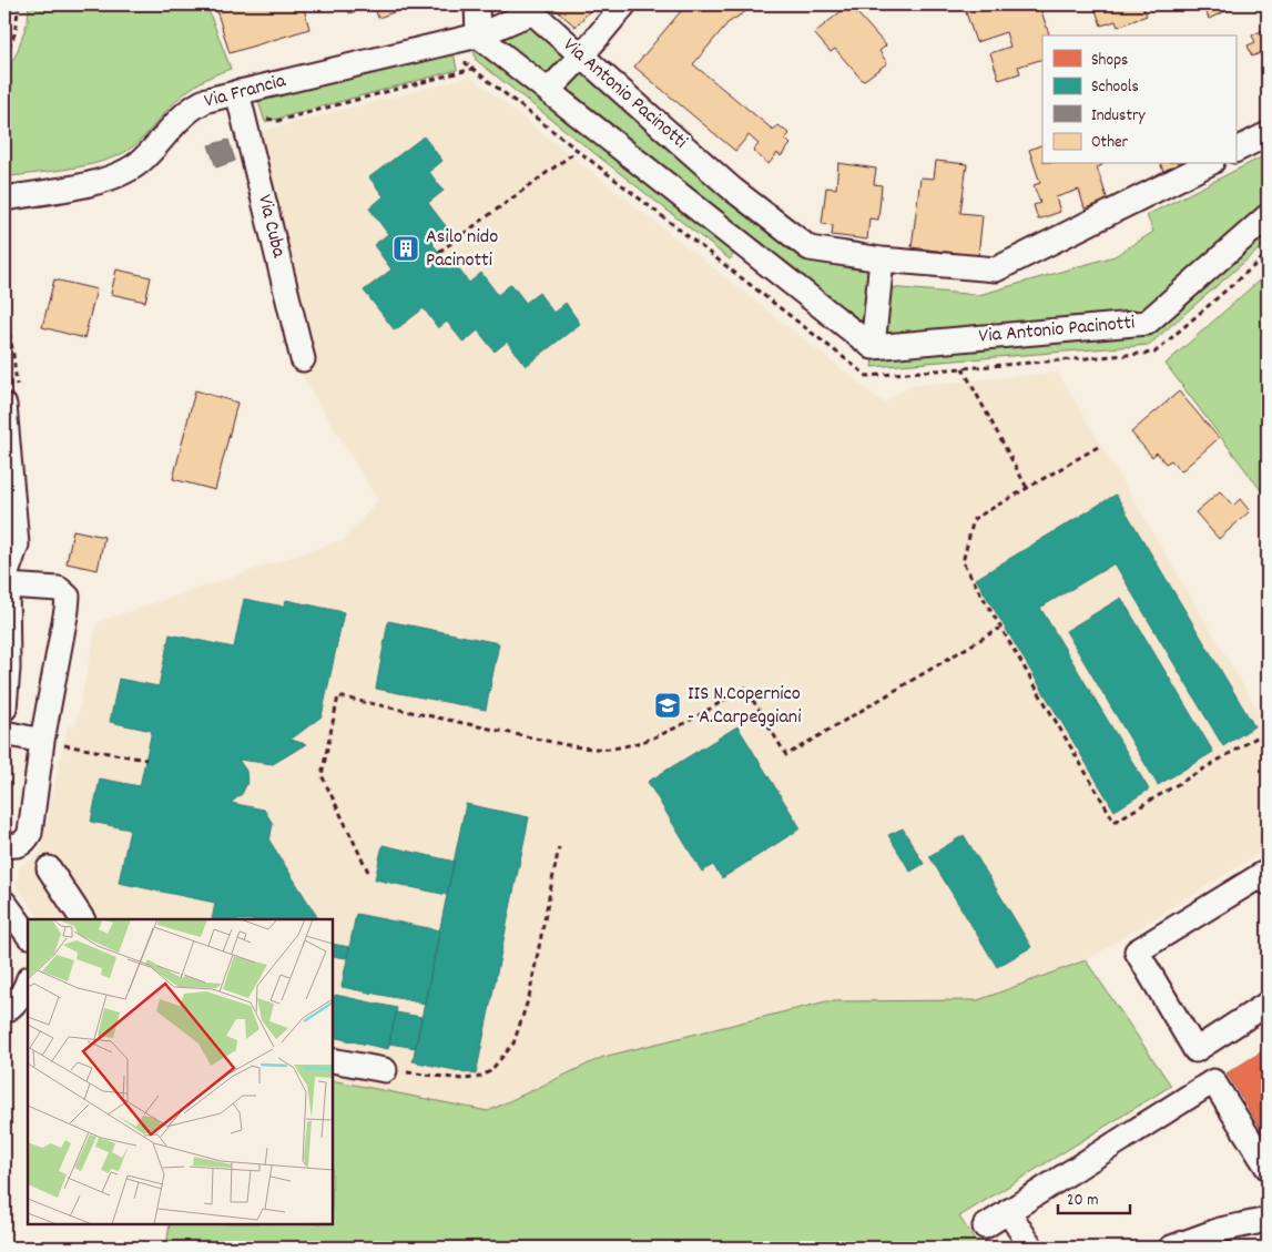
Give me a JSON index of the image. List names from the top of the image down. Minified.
{"streets":{"street":["Via Francia","Via Antonio Pacinotti","Via Cuba"]},"crossings":[["Via Francia","Via Antonio Pacinotti"],["Via Francia","Via Cuba"]],"places":{"building":["Asilo nido Pacinotti"],"school or university":["IIS N.Copernico - A.Carpeggiani"]},"legend":["Shops","Schools","Industry","Other"],"scale_bar":"20 m"}
